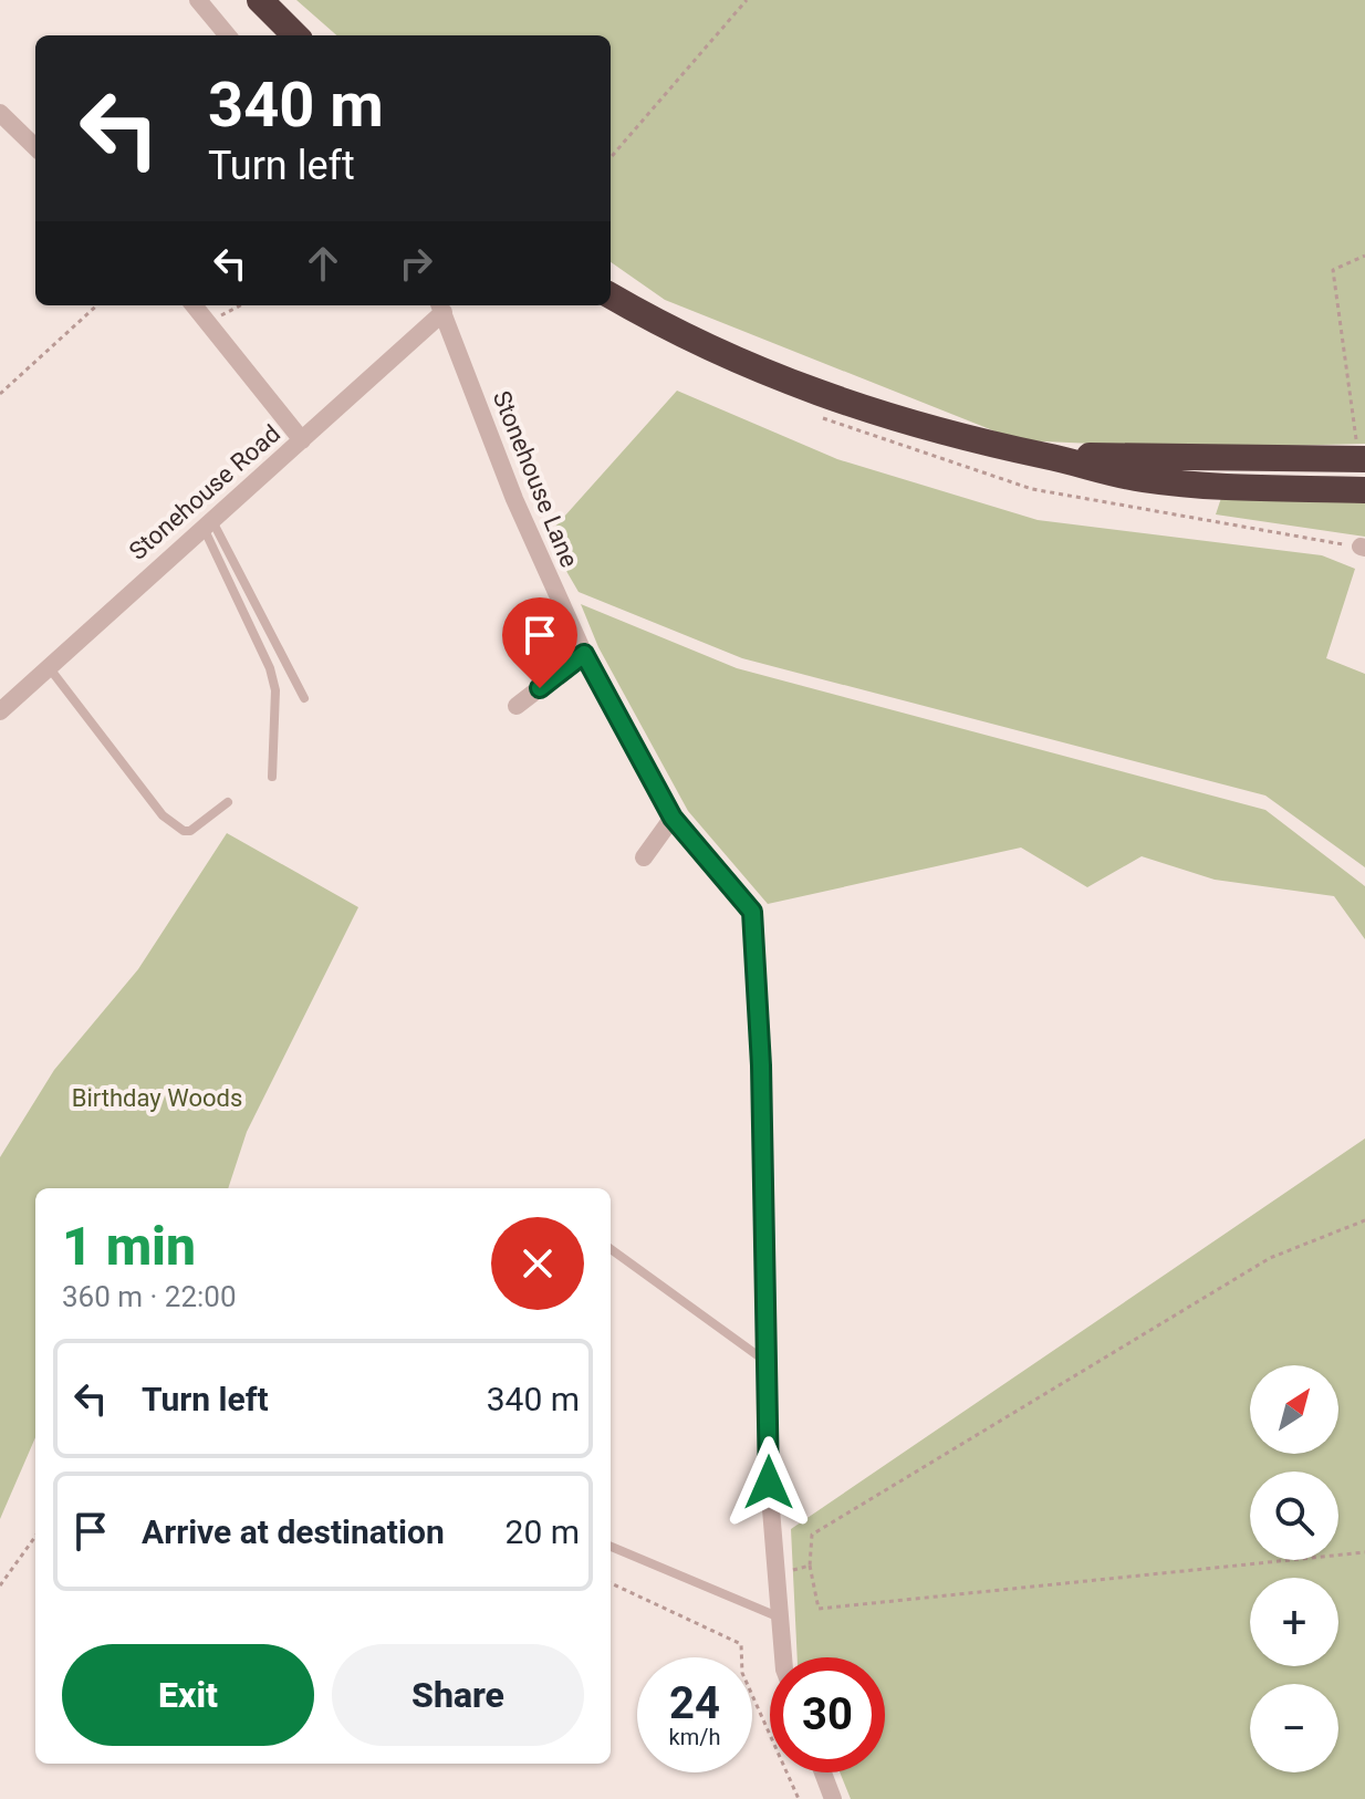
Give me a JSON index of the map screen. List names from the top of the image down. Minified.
{"streets":{"street":["Stonehouse Lane","Stonehouse Road"]},"crossings":[["Stonehouse Lane","Stonehouse Road"]],"parks":["Birthday Woods"],"north":"top right","page":{"turn":["340 m","Turn left"],"heading":["1 min","360 m · 22:00"],"list":[{"name":"Turn left","value":"340 m"},{"name":"Arrive at destination","value":"20 m"}],"map_buttons":["+","−"],"buttons":["Exit","Share"],"speed":"24 km/h","limit":"30"}}
